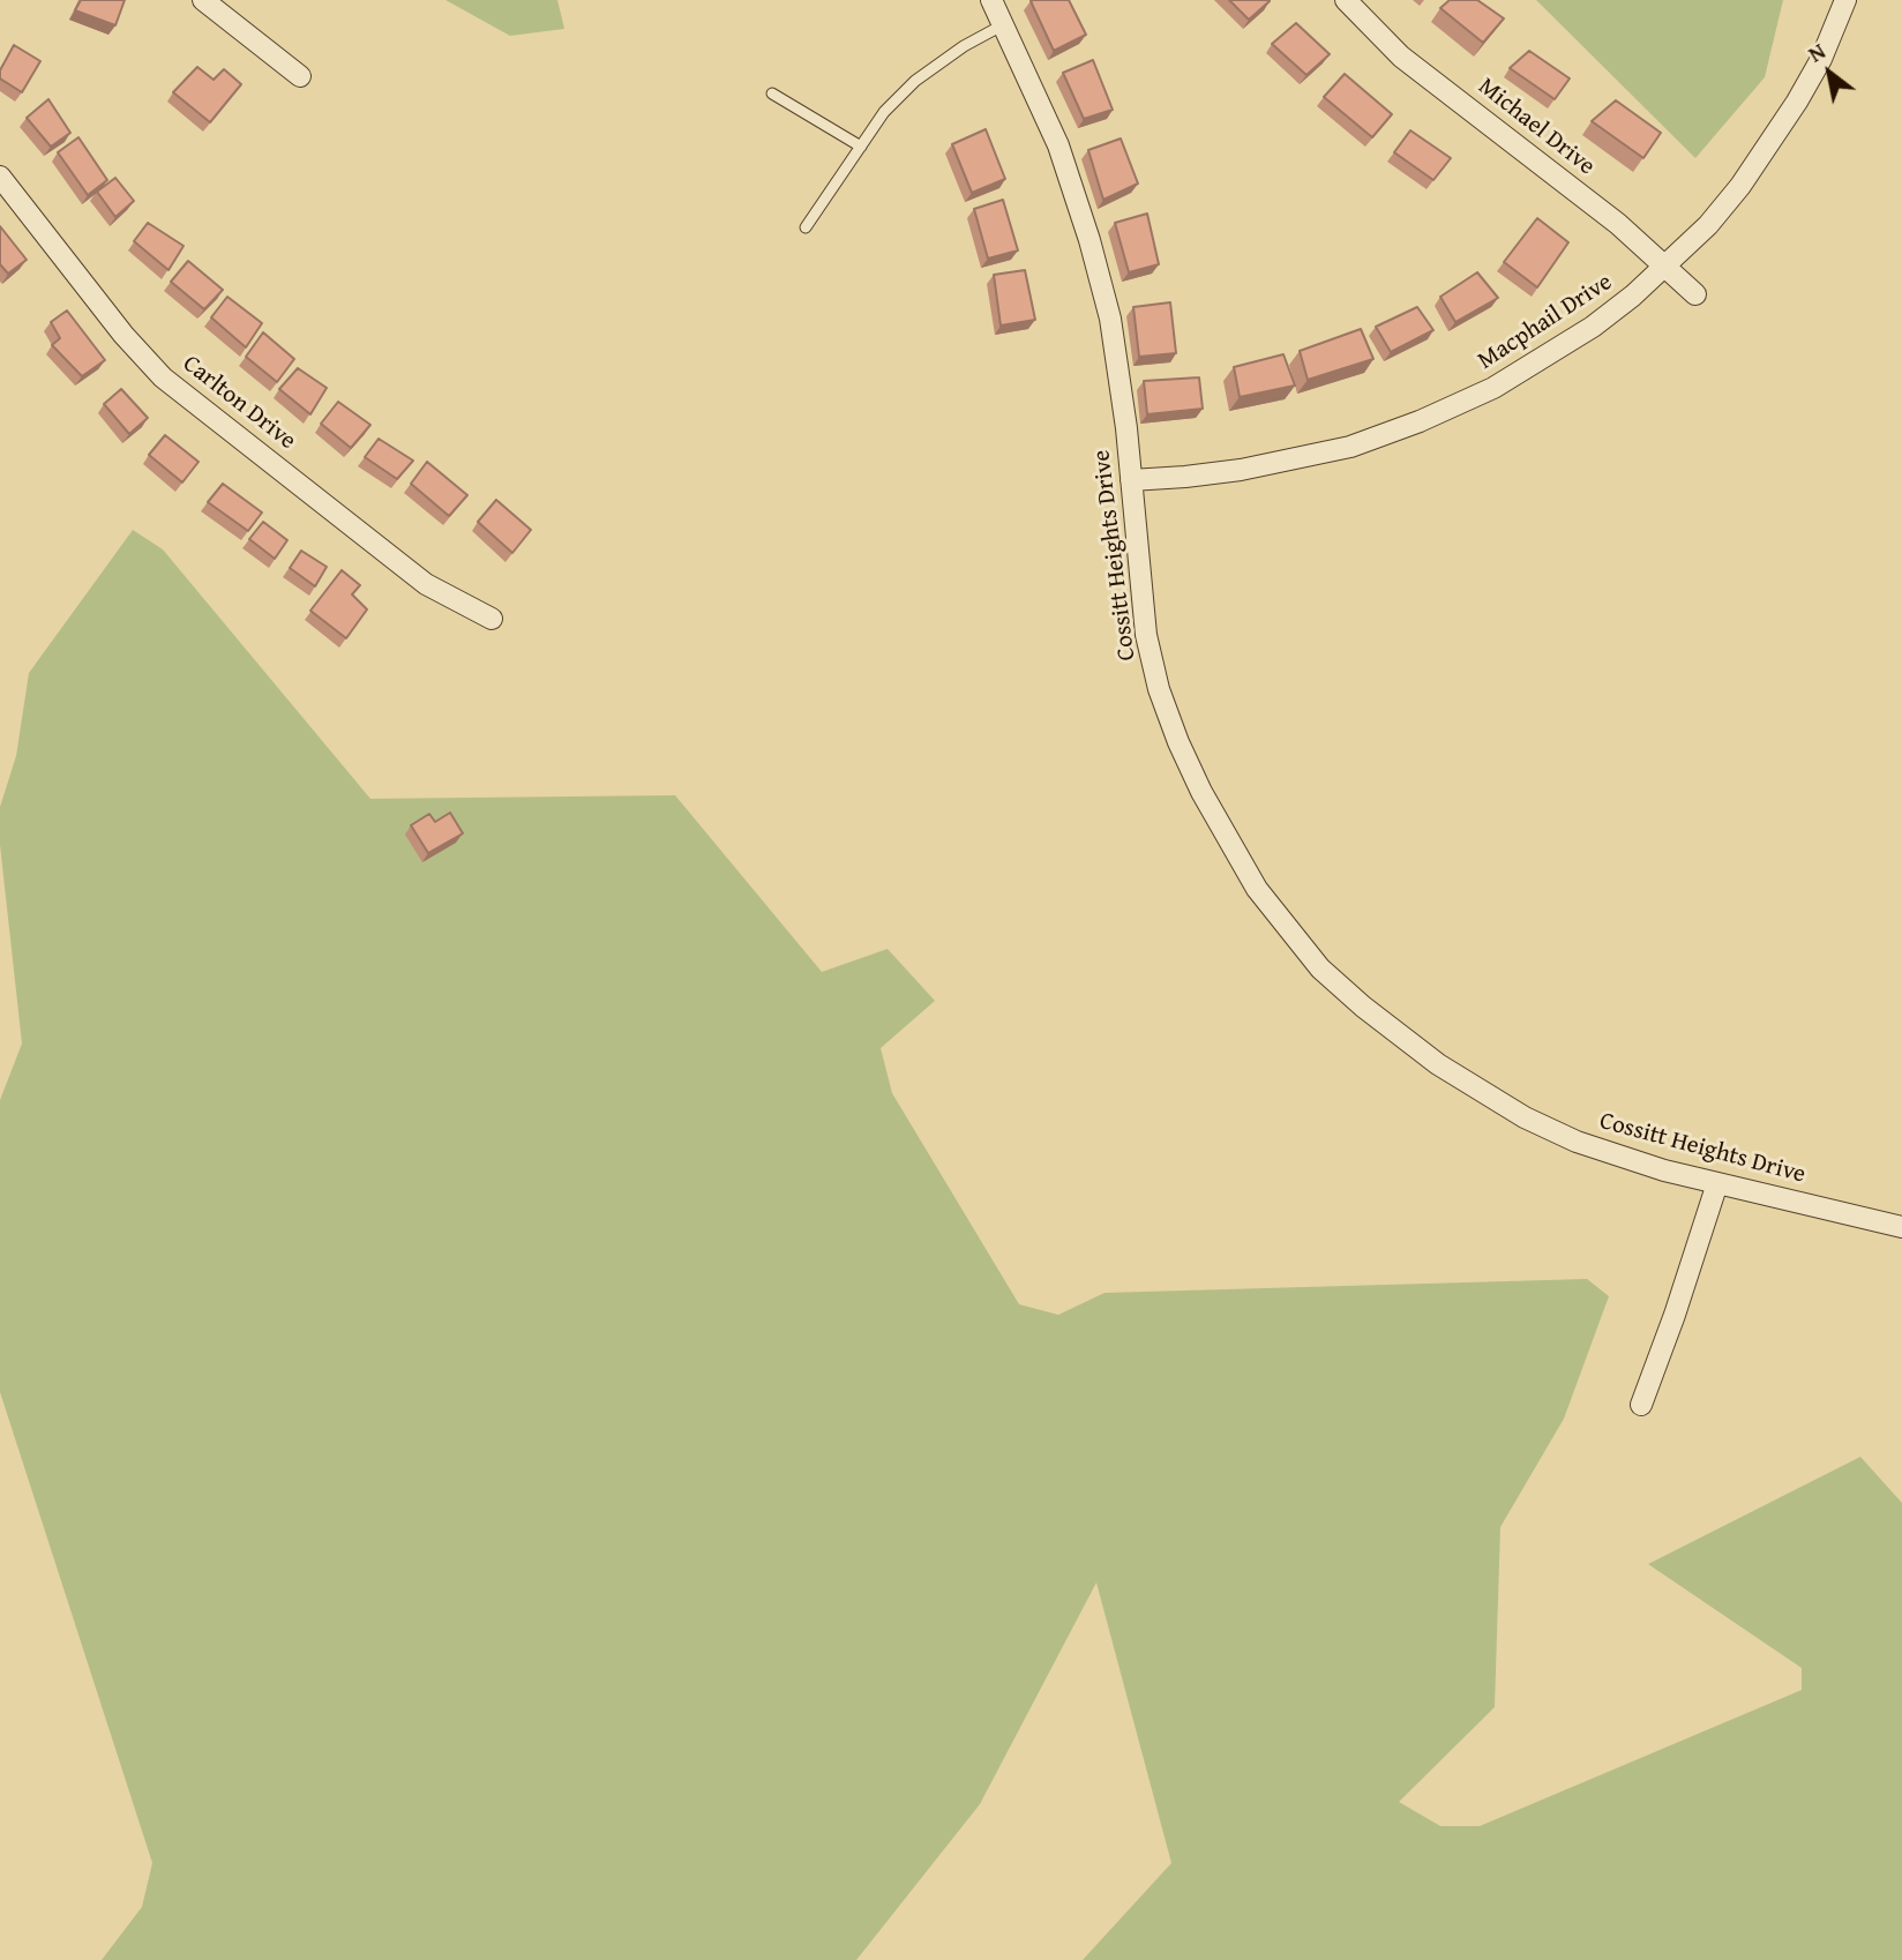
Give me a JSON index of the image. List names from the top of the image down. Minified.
{"streets":{"street":["Michael Drive","Macphail Drive","Carlton Drive","Cossitt Heights Drive"]},"crossings":[["Michael Drive","Macphail Drive"],["Macphail Drive","Cossitt Heights Drive"]],"north":"top left"}
